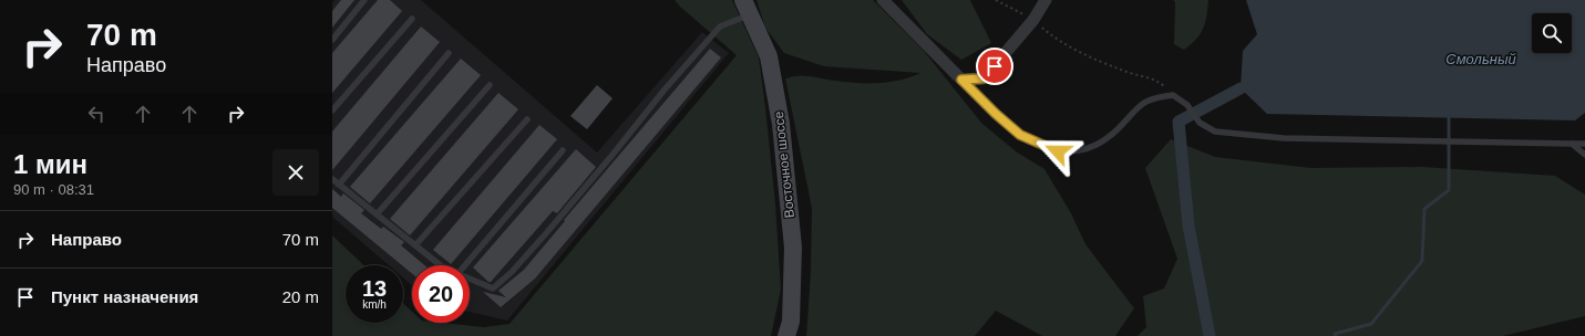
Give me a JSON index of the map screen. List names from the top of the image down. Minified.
{"streets":{"main road":["Восточное шоссе"]},"water":["Смольный"],"page":{"turn":["70 m","Направо"],"heading":["1 мин","90 m · 08:31"],"list":[{"name":"Направо","value":"70 m"},{"name":"Пункт назначения","value":"20 m"}],"speed":"13 km/h","limit":"20"}}
